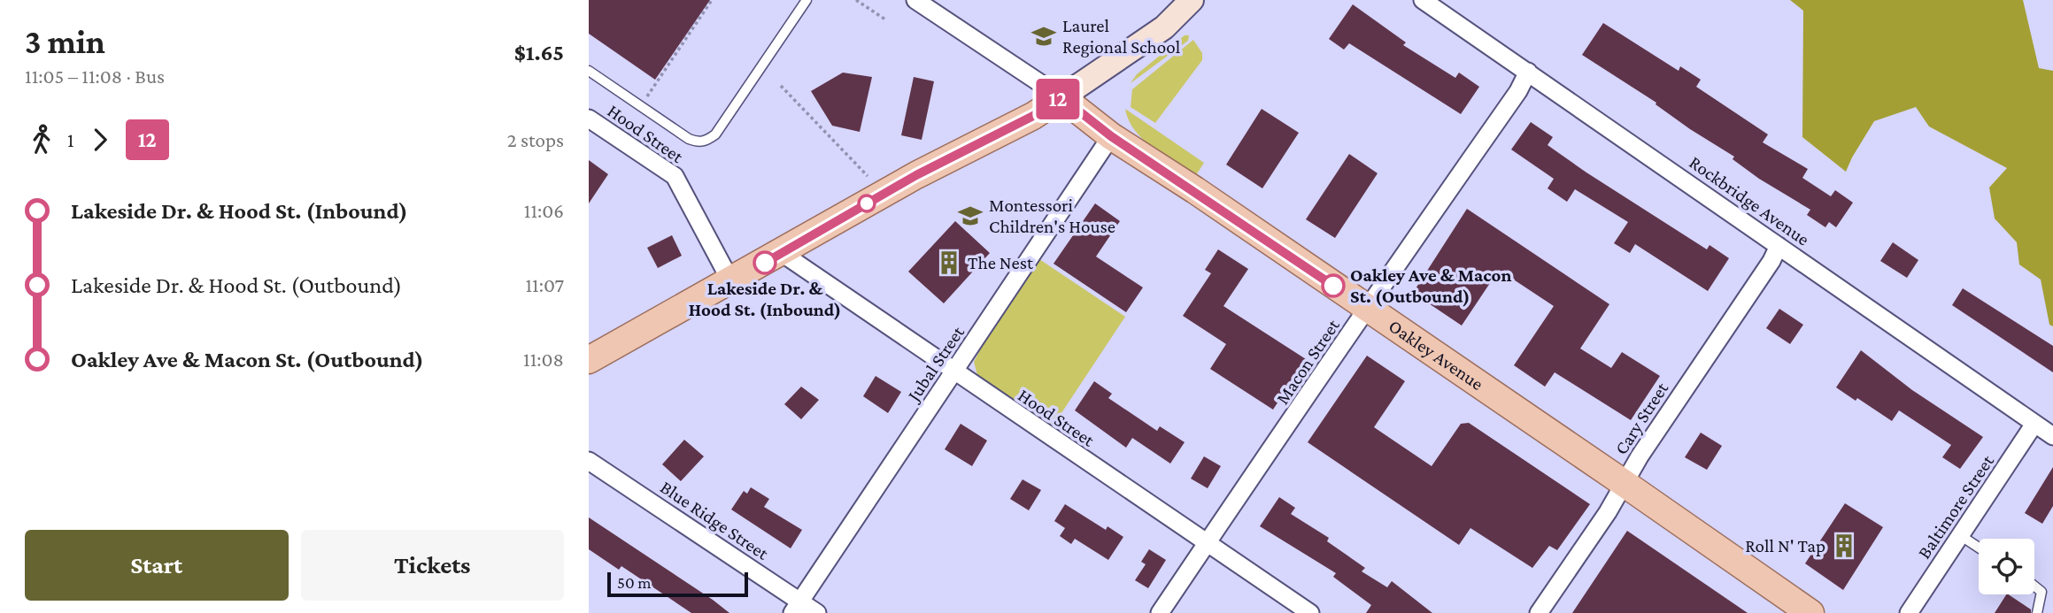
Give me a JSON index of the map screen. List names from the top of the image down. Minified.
{"streets":{"main road":["Oakley Avenue"],"street":["Hood Street","Rockbridge Avenue","Macon Street","Jubal Street","Cary Street","Baltimore Street","Blue Ridge Street"]},"crossings":[["Hood Street","Macon Street"],["Hood Street","Jubal Street"],["Rockbridge Avenue","Macon Street"],["Rockbridge Avenue","Cary Street"],["Rockbridge Avenue","Baltimore Street"],["Oakley Avenue","Macon Street"],["Oakley Avenue","Jubal Street"],["Oakley Avenue","Cary Street"],["Jubal Street","Blue Ridge Street"]],"places":{"school or university":["Laurel Regional School","Montessori Children's House"],"other":["Lakeside Dr. & Hood St. (Inbound)","Oakley Ave & Macon St. (Outbound)"],"building":["The Nest","Roll N' Tap"]},"lines":["bus line 12"],"scale_bar":"50 m","page":{"heading":["3 min","11:05 – 11:08 · Bus","$1.65"],"on_map":"12","legs":["1","12","2 stops"],"list":[{"name":"Lakeside Dr. & Hood St. (Inbound)","value":"11:06"},{"name":"Lakeside Dr. & Hood St. (Outbound)","value":"11:07"},{"name":"Oakley Ave & Macon St. (Outbound)","value":"11:08"}],"buttons":["Start","Tickets"],"scale":"50 m"}}
